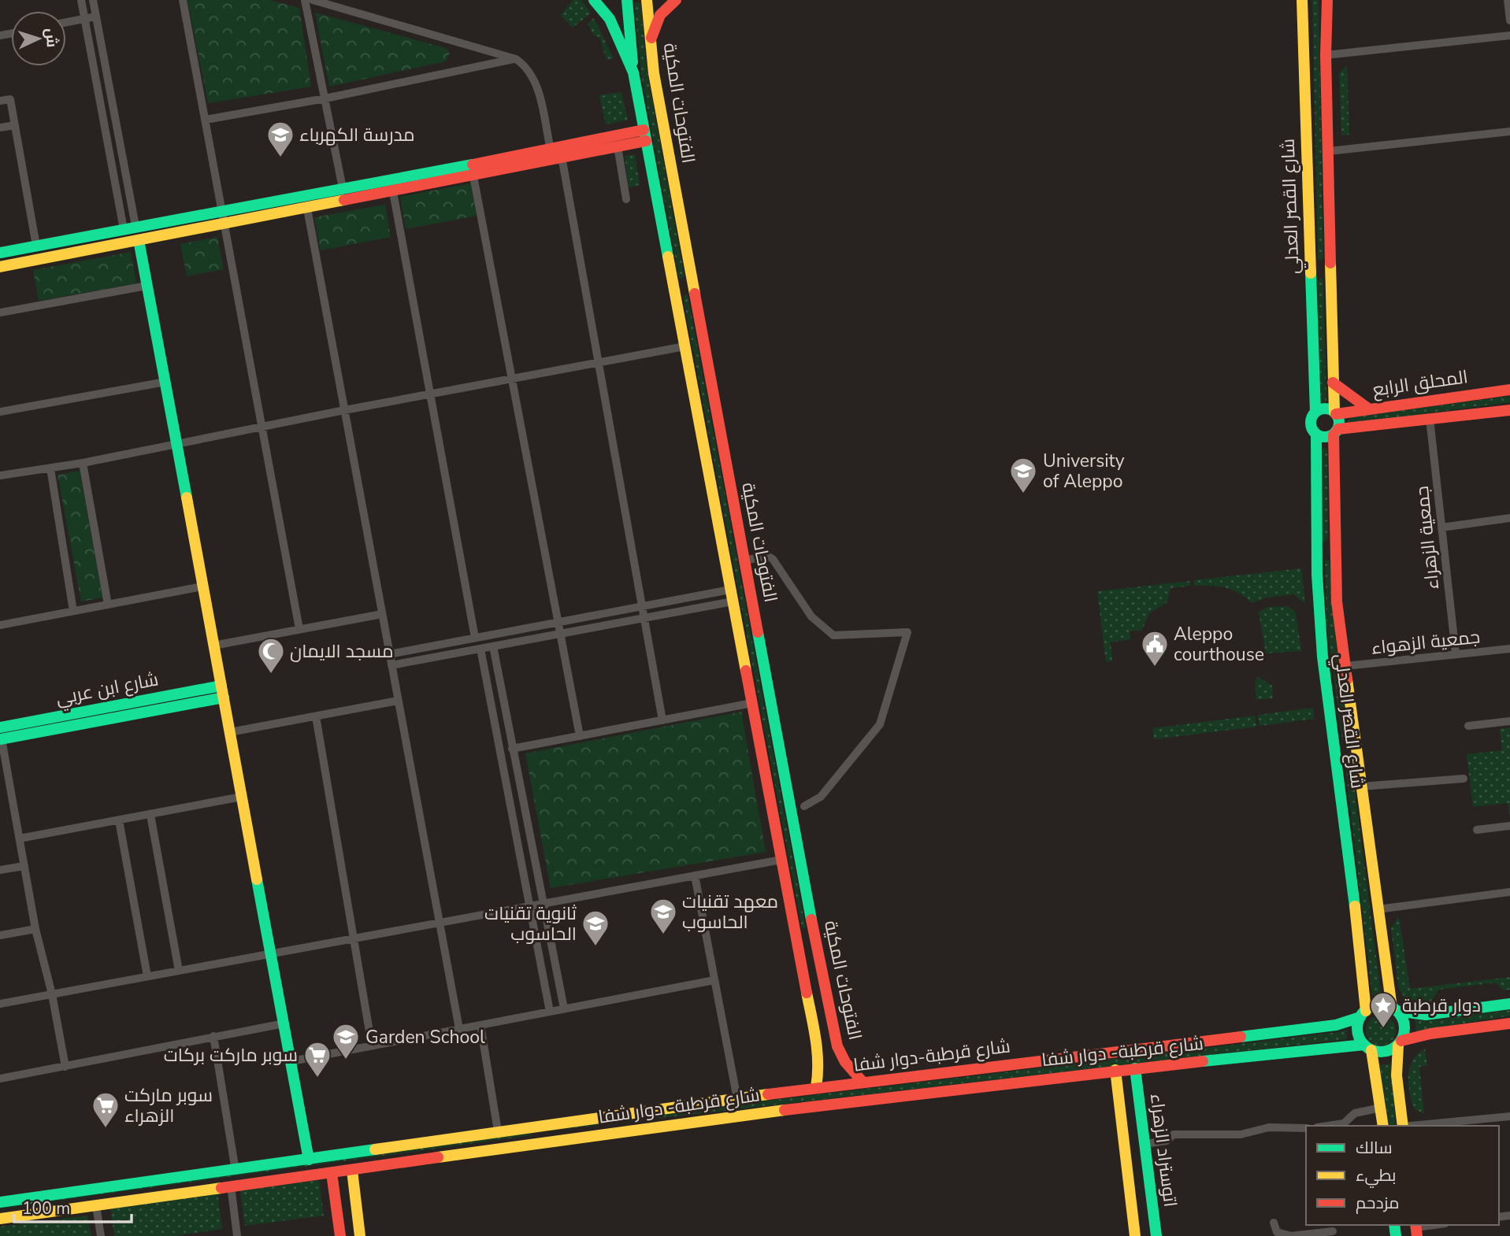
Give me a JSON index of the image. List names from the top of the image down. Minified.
{"streets":{"street":["الفتوحات المكية","شارع القصر العدلي","المحلق الرابع","جمعية الزهراء","جمعية الزهواء","شارع قرطبة- دوار شفا","شارع قرطبة-دوار شفا","اتوستراد الزهراء"]},"crossings":[["الفتوحات المكية","شارع قرطبة-دوار شفا"],["شارع القصر العدلي","المحلق الرابع"],["شارع القصر العدلي","جمعية الزهواء"],["شارع القصر العدلي","شارع قرطبة- دوار شفا"],["شارع القصر العدلي","شارع قرطبة-دوار شفا"],["المحلق الرابع","جمعية الزهراء"],["جمعية الزهراء","جمعية الزهواء"],["شارع قرطبة- دوار شفا","شارع قرطبة-دوار شفا"],["شارع قرطبة- دوار شفا","اتوستراد الزهراء"]],"places":{"school or university":["مدرسة الكهرباء","University of Aleppo","معهد تقنيات الحاسوب","ثانوية تقنيات الحاسوب","Garden School"],"public building":["Aleppo courthouse"],"mosque":["مسجد الايمان"],"place":["دوار قرطبة"],"supermarket":["سوبر ماركت بركات","سوبر ماركت الزهراء"]},"legend":["سالك","بطيء","مزدحم"],"scale_bar":"100 m","north":"right"}
